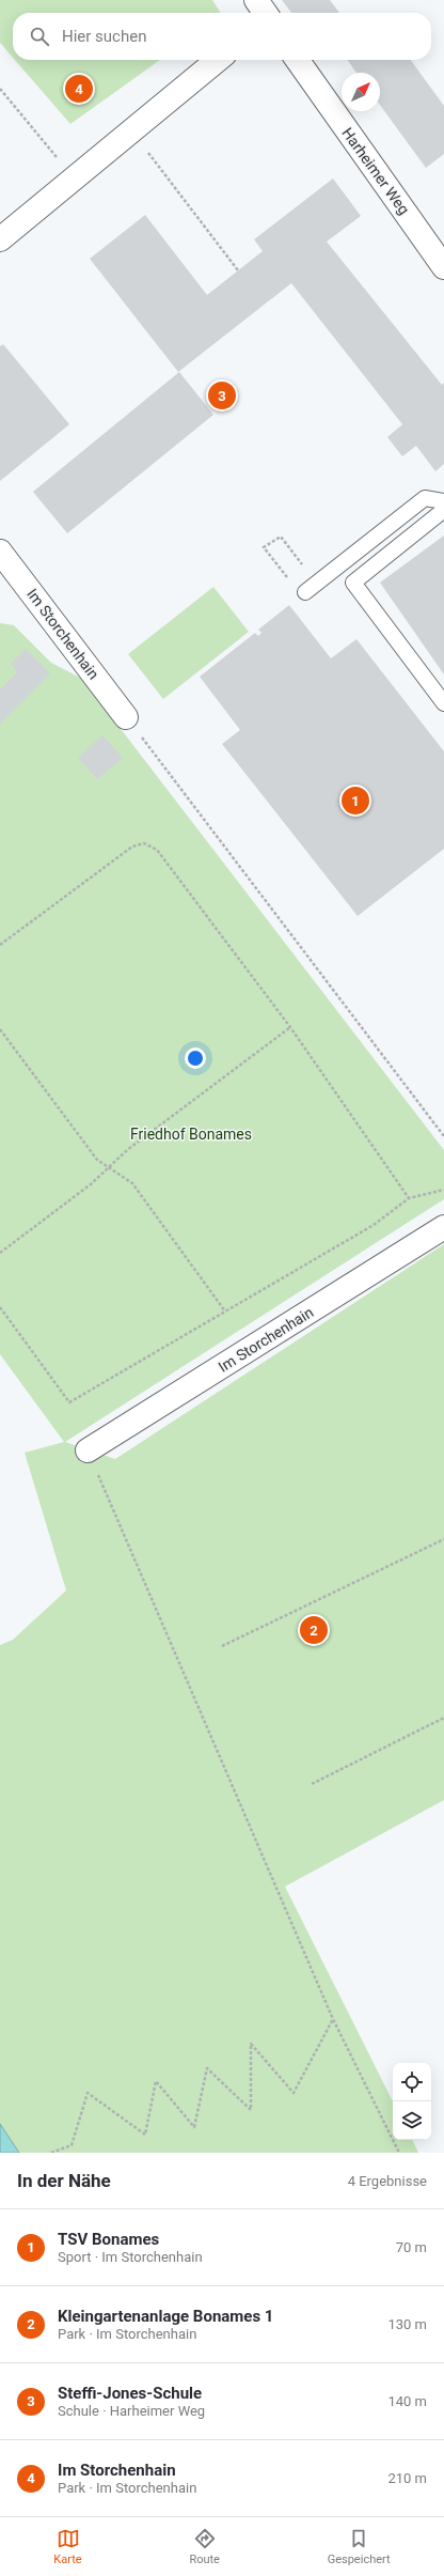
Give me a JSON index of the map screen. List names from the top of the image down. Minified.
{"streets":{"street":["Harheimer Weg","Im Storchenhain"]},"parks":["Friedhof Bonames"],"north":"top right","page":{"search":"Hier suchen","pins":["4","3","1","2"],"heading":["In der Nähe","4 Ergebnisse"],"list":[{"mark":"1","name":"TSV Bonames","note":"Sport · Im Storchenhain","value":"70 m"},{"mark":"2","name":"Kleingartenanlage Bonames 1","note":"Park · Im Storchenhain","value":"130 m"},{"mark":"3","name":"Steffi-Jones-Schule","note":"Schule · Harheimer Weg","value":"140 m"},{"mark":"4","name":"Im Storchenhain","note":"Park · Im Storchenhain","value":"210 m"}],"nav":["Karte","Route","Gespeichert"]}}
